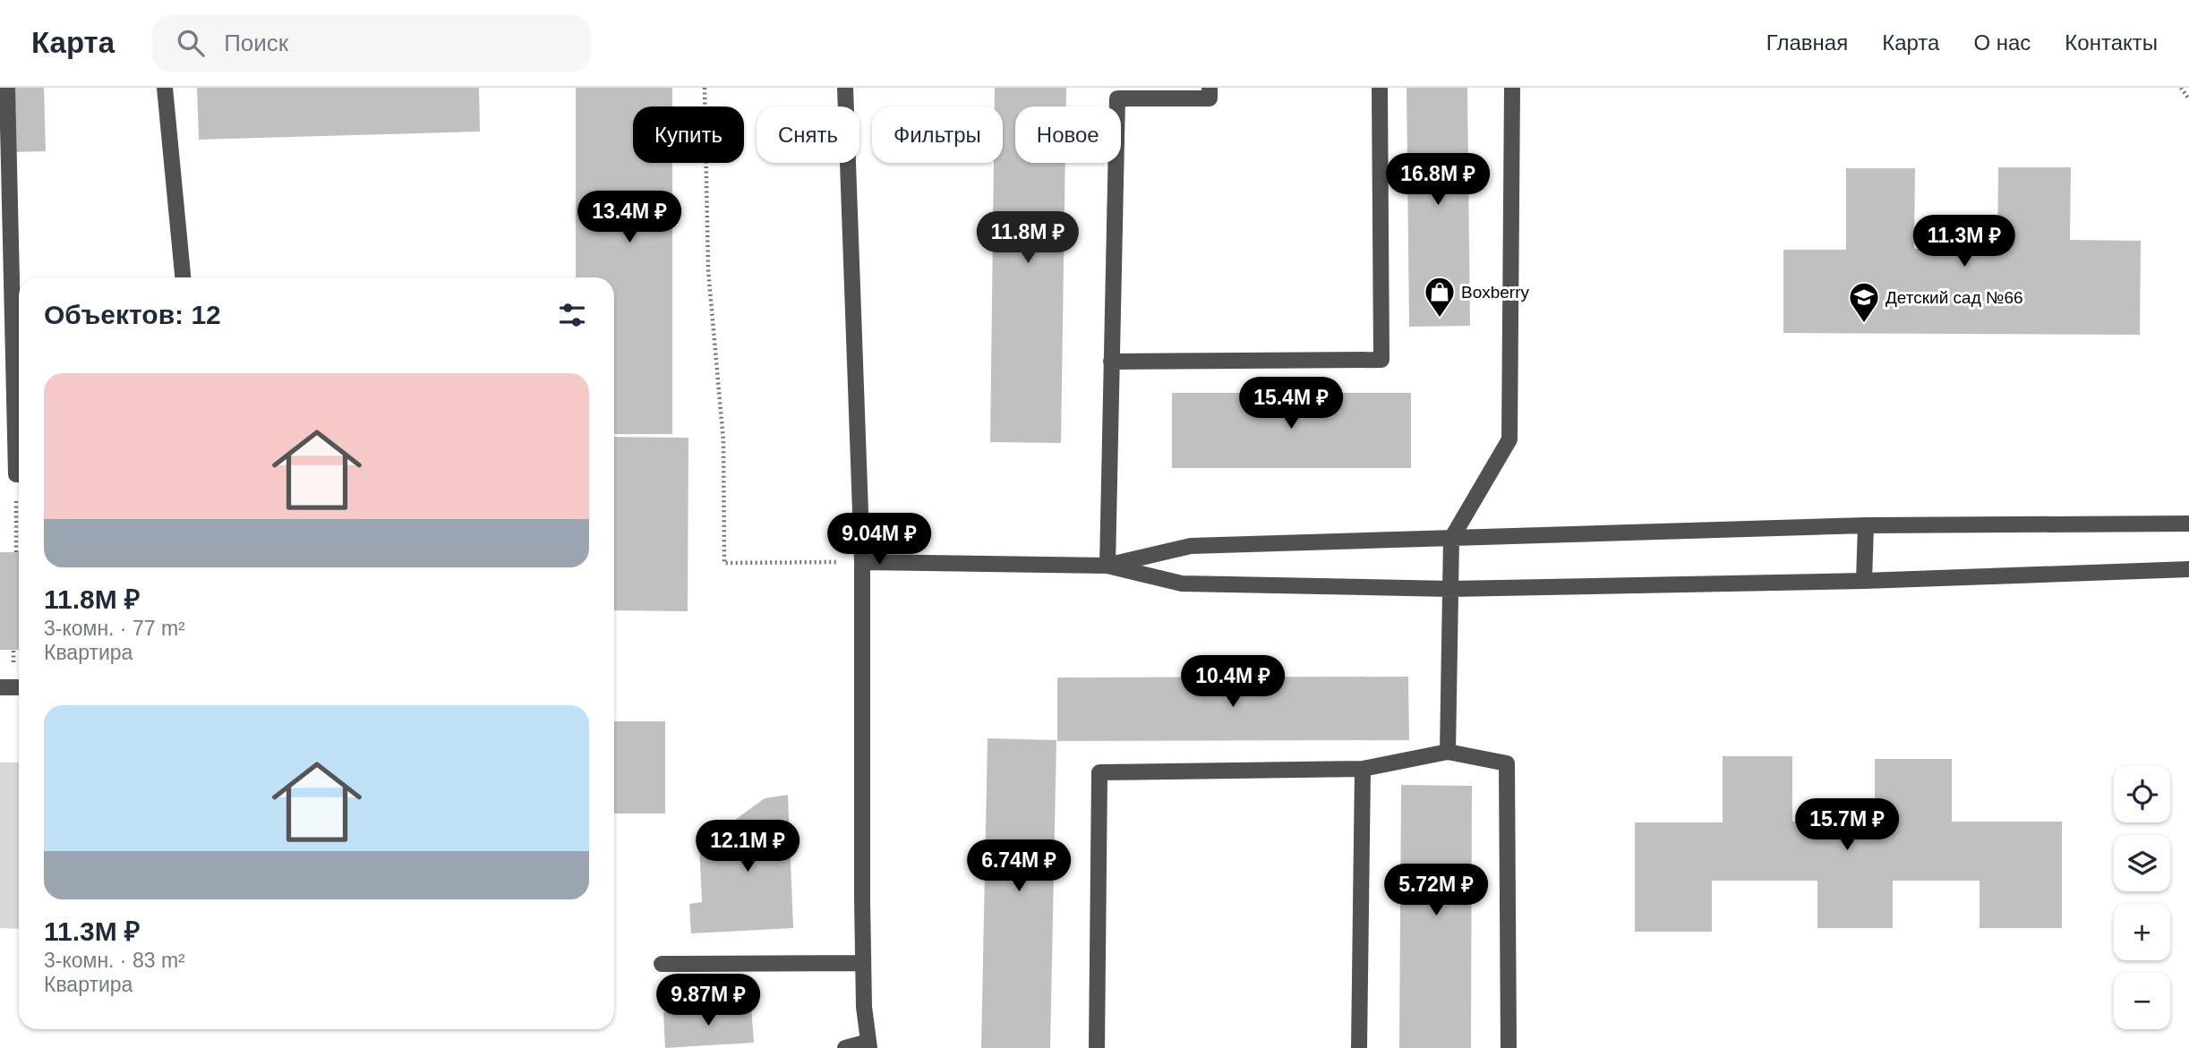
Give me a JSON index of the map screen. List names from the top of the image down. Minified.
{"places":{"shop":["Boxberry"],"school or university":["Детский сад №66"]},"page":{"header":"Карта","search":"Поиск","nav":["Главная","Карта","О нас","Контакты"],"chip":["Купить","Снять","Фильтры","Новое"],"price":["16.8M ₽","13.4M ₽","11.8M ₽","11.3M ₽","15.4M ₽","9.04M ₽","10.4M ₽","15.7M ₽","12.1M ₽","6.74M ₽","5.72M ₽","9.87M ₽"],"heading":"Объектов: 12","list":[{"name":"11.8M ₽","note":"3-комн. · 77 m² · Квартира"},{"name":"11.3M ₽","note":"3-комн. · 83 m² · Квартира"}],"map_buttons":["+","−"]}}
